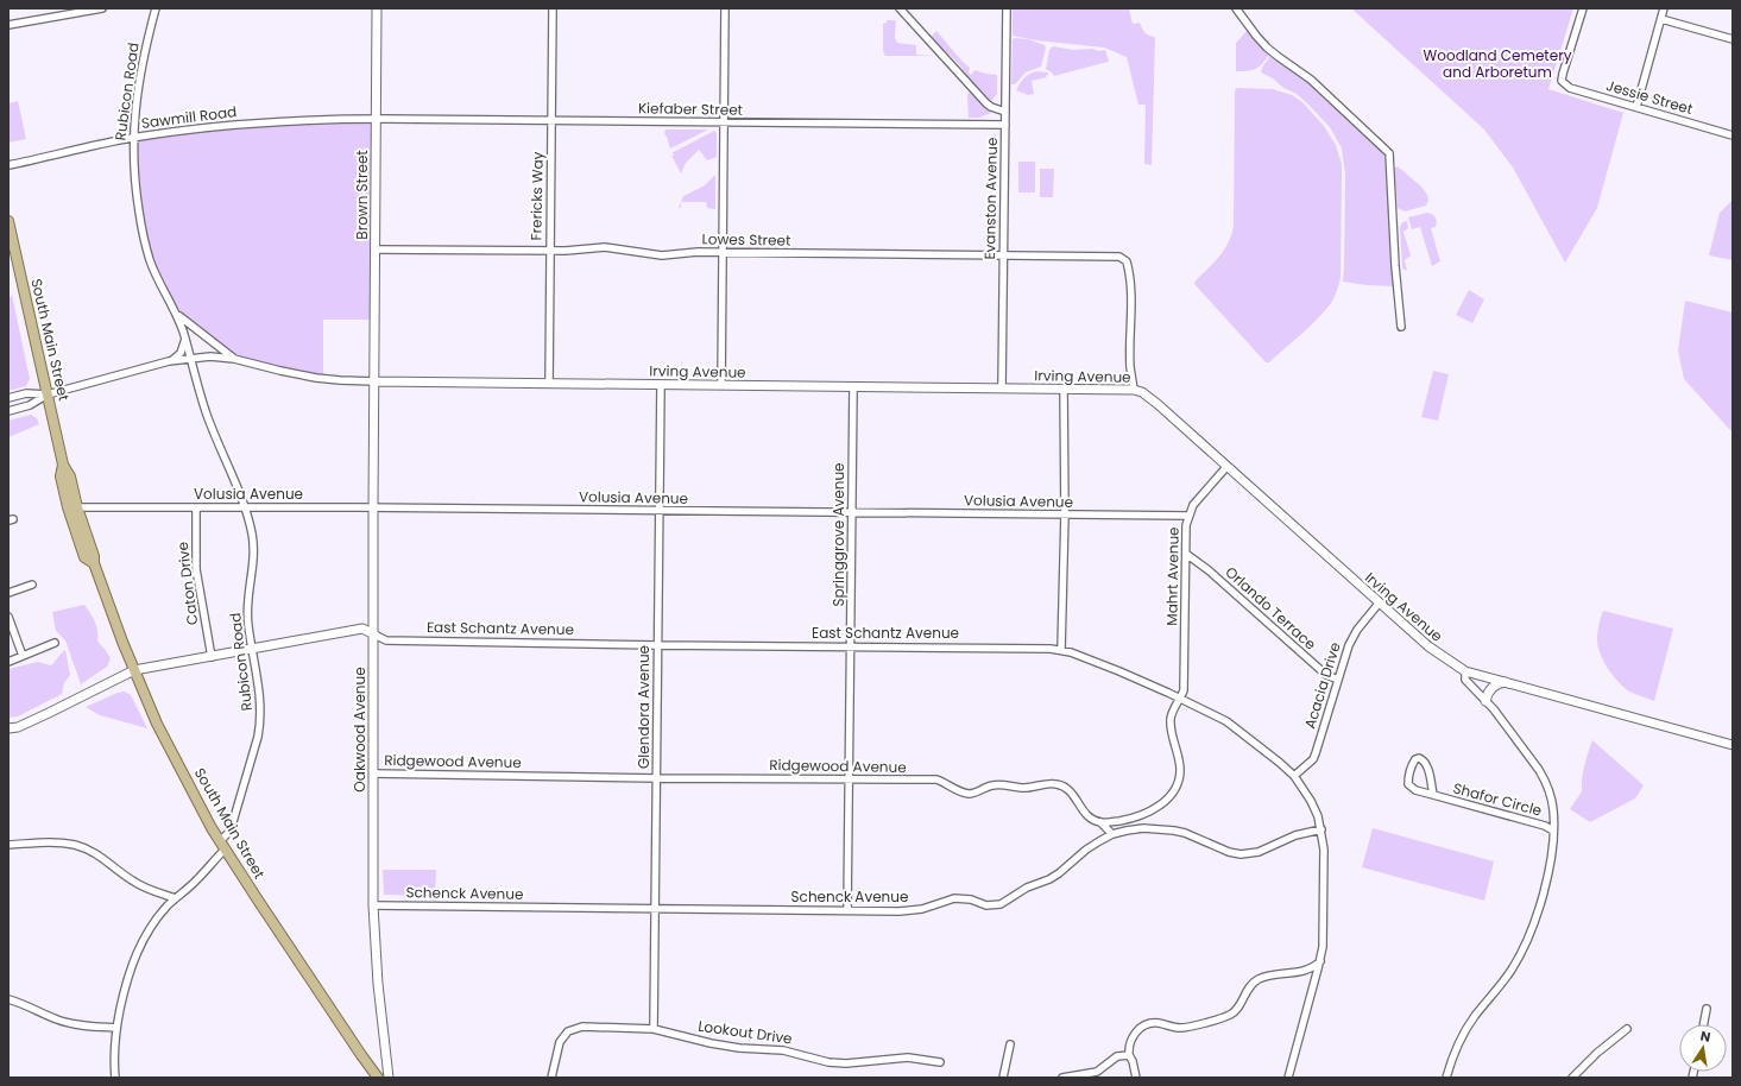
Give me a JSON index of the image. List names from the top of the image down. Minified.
{"streets":{"main road":["South Main Street"],"street":["Rubicon Road","Jessie Street","Kiefaber Street","Sawmill Road","Brown Street","Frericks Way","Evanston Avenue","Lowes Street","Irving Avenue","Volusia Avenue","Springgrove Avenue","Mahrt Avenue","Caton Drive","Orlando Terrace","East Schantz Avenue","Acacia Drive","Glendora Avenue","Oakwood Avenue","Ridgewood Avenue","Shafor Circle","Schenck Avenue","Lookout Drive"]},"crossings":[["Rubicon Road","Sawmill Road"],["Rubicon Road","South Main Street"],["Rubicon Road","Volusia Avenue"],["Rubicon Road","East Schantz Avenue"],["Kiefaber Street","Sawmill Road"],["Kiefaber Street","Brown Street"],["Kiefaber Street","Frericks Way"],["Kiefaber Street","Evanston Avenue"],["Sawmill Road","Brown Street"],["Brown Street","Lowes Street"],["Brown Street","Irving Avenue"],["Brown Street","Oakwood Avenue"],["Frericks Way","Lowes Street"],["Frericks Way","Irving Avenue"],["Evanston Avenue","Lowes Street"],["Evanston Avenue","Irving Avenue"],["Lowes Street","Irving Avenue"],["South Main Street","Volusia Avenue"],["South Main Street","East Schantz Avenue"],["Irving Avenue","Springgrove Avenue"],["Irving Avenue","Mahrt Avenue"],["Irving Avenue","Acacia Drive"],["Irving Avenue","Glendora Avenue"],["Irving Avenue","Oakwood Avenue"],["Volusia Avenue","Springgrove Avenue"],["Volusia Avenue","Mahrt Avenue"],["Volusia Avenue","Caton Drive"],["Volusia Avenue","Glendora Avenue"],["Volusia Avenue","Oakwood Avenue"],["Springgrove Avenue","East Schantz Avenue"],["Springgrove Avenue","Ridgewood Avenue"],["Springgrove Avenue","Schenck Avenue"],["Mahrt Avenue","Orlando Terrace"],["Mahrt Avenue","East Schantz Avenue"],["Caton Drive","East Schantz Avenue"],["Orlando Terrace","Acacia Drive"],["East Schantz Avenue","Acacia Drive"],["East Schantz Avenue","Glendora Avenue"],["East Schantz Avenue","Oakwood Avenue"],["East Schantz Avenue","Schenck Avenue"],["Glendora Avenue","Ridgewood Avenue"],["Glendora Avenue","Schenck Avenue"],["Glendora Avenue","Lookout Drive"],["Oakwood Avenue","Ridgewood Avenue"],["Oakwood Avenue","Schenck Avenue"],["Ridgewood Avenue","Schenck Avenue"]],"parks":["Woodland Cemetery and Arboretum"],"north":"top"}
